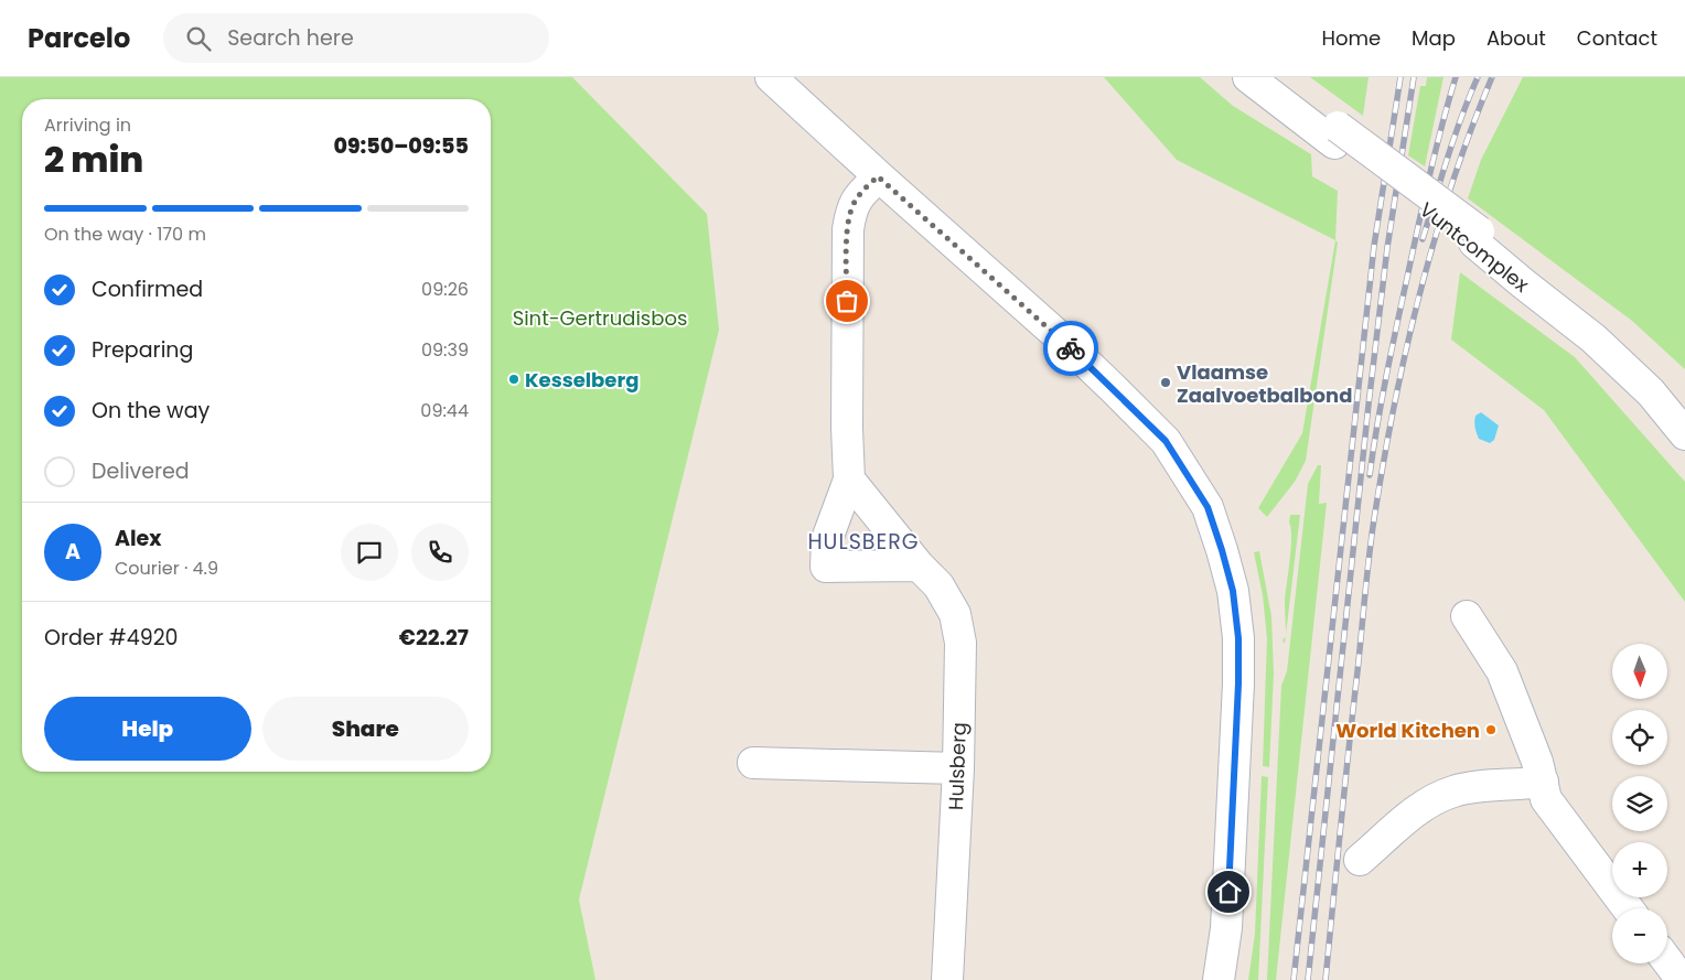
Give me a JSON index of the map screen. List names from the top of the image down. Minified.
{"streets":{"street":["Vuntcomplex","Hulsberg"]},"districts":["HULSBERG"],"parks":["Sint-Gertrudisbos"],"places":["Kesselberg","Vlaamse Zaalvoetbalbond","World Kitchen"],"north":"bottom","page":{"header":"Parcelo","search":"Search here","nav":["Home","Map","About","Contact"],"heading":["2 min","Arriving in","09:50–09:55"],"panel":["Alex","Courier · 4.9","Order #4920","€22.27"],"bar":"On the way · 170 m","list":[["Confirmed","09:26"],["Preparing","09:39"],["On the way","09:44"],"Delivered"],"round":"A","map_buttons":["+","−"],"buttons":["Help","Share"]}}
